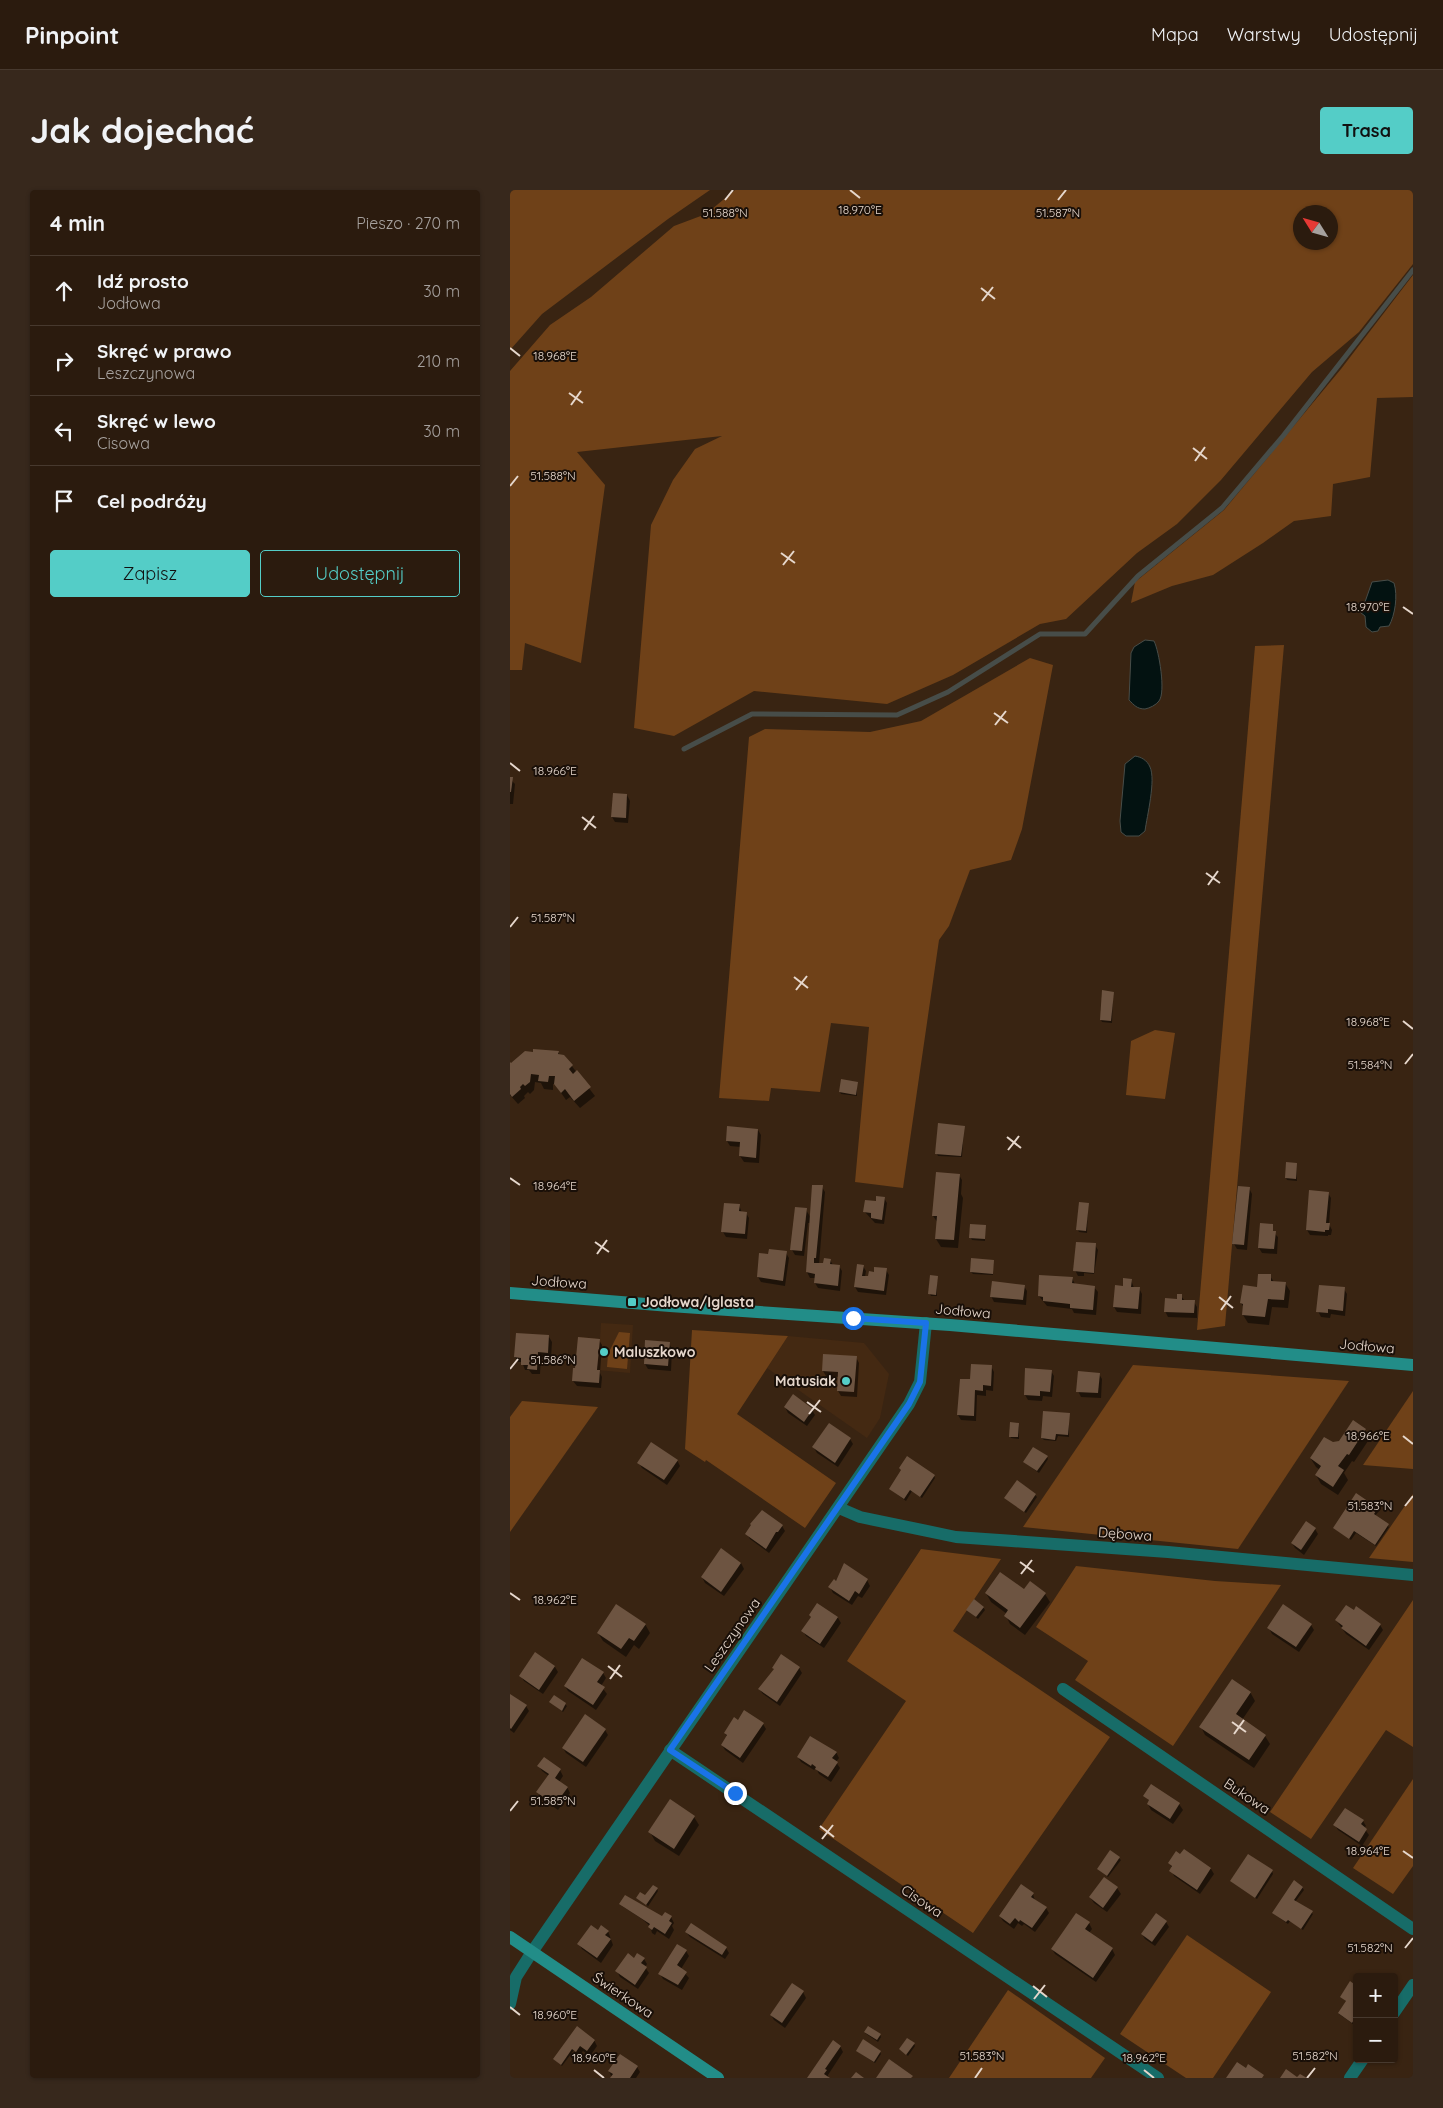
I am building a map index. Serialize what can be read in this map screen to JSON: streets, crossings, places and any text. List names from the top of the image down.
{
  "streets": {
    "street": [
      "Jodłowa",
      "Dębowa",
      "Leszczynowa",
      "Bukowa",
      "Cisowa",
      "Świerkowa"
    ]
  },
  "crossings": [
    ["Jodłowa", "Leszczynowa"],
    ["Dębowa", "Leszczynowa"],
    ["Leszczynowa", "Cisowa"],
    ["Leszczynowa", "Świerkowa"]
  ],
  "places": {
    "transit": ["Jodłowa/Iglasta"],
    "other": ["Maluszkowo", "Matusiak"]
  },
  "north": "top left",
  "page": {
    "header": "Pinpoint",
    "nav": ["Mapa", "Warstwy", "Udostępnij"],
    "buttons": [
      "Trasa",
      ["Zapisz", "Udostępnij"]
    ],
    "title": "Jak dojechać",
    "heading": ["4 min", "Pieszo · 270 m"],
    "list": [
      ["Idź prosto", "Jodłowa", "30 m"],
      ["Skręć w prawo", "Leszczynowa", "210 m"],
      ["Skręć w lewo", "Cisowa", "30 m"],
      "Cel podróży"
    ],
    "map_buttons": ["+", "−"]
  },
  "coordinates": [
    "18.970°E",
    "51.588°N",
    "51.587°N",
    "18.968°E",
    "18.966°E",
    "51.584°N",
    "18.964°E",
    "51.586°N",
    "51.583°N",
    "18.962°E",
    "51.585°N",
    "51.582°N",
    "18.960°E"
  ]
}
